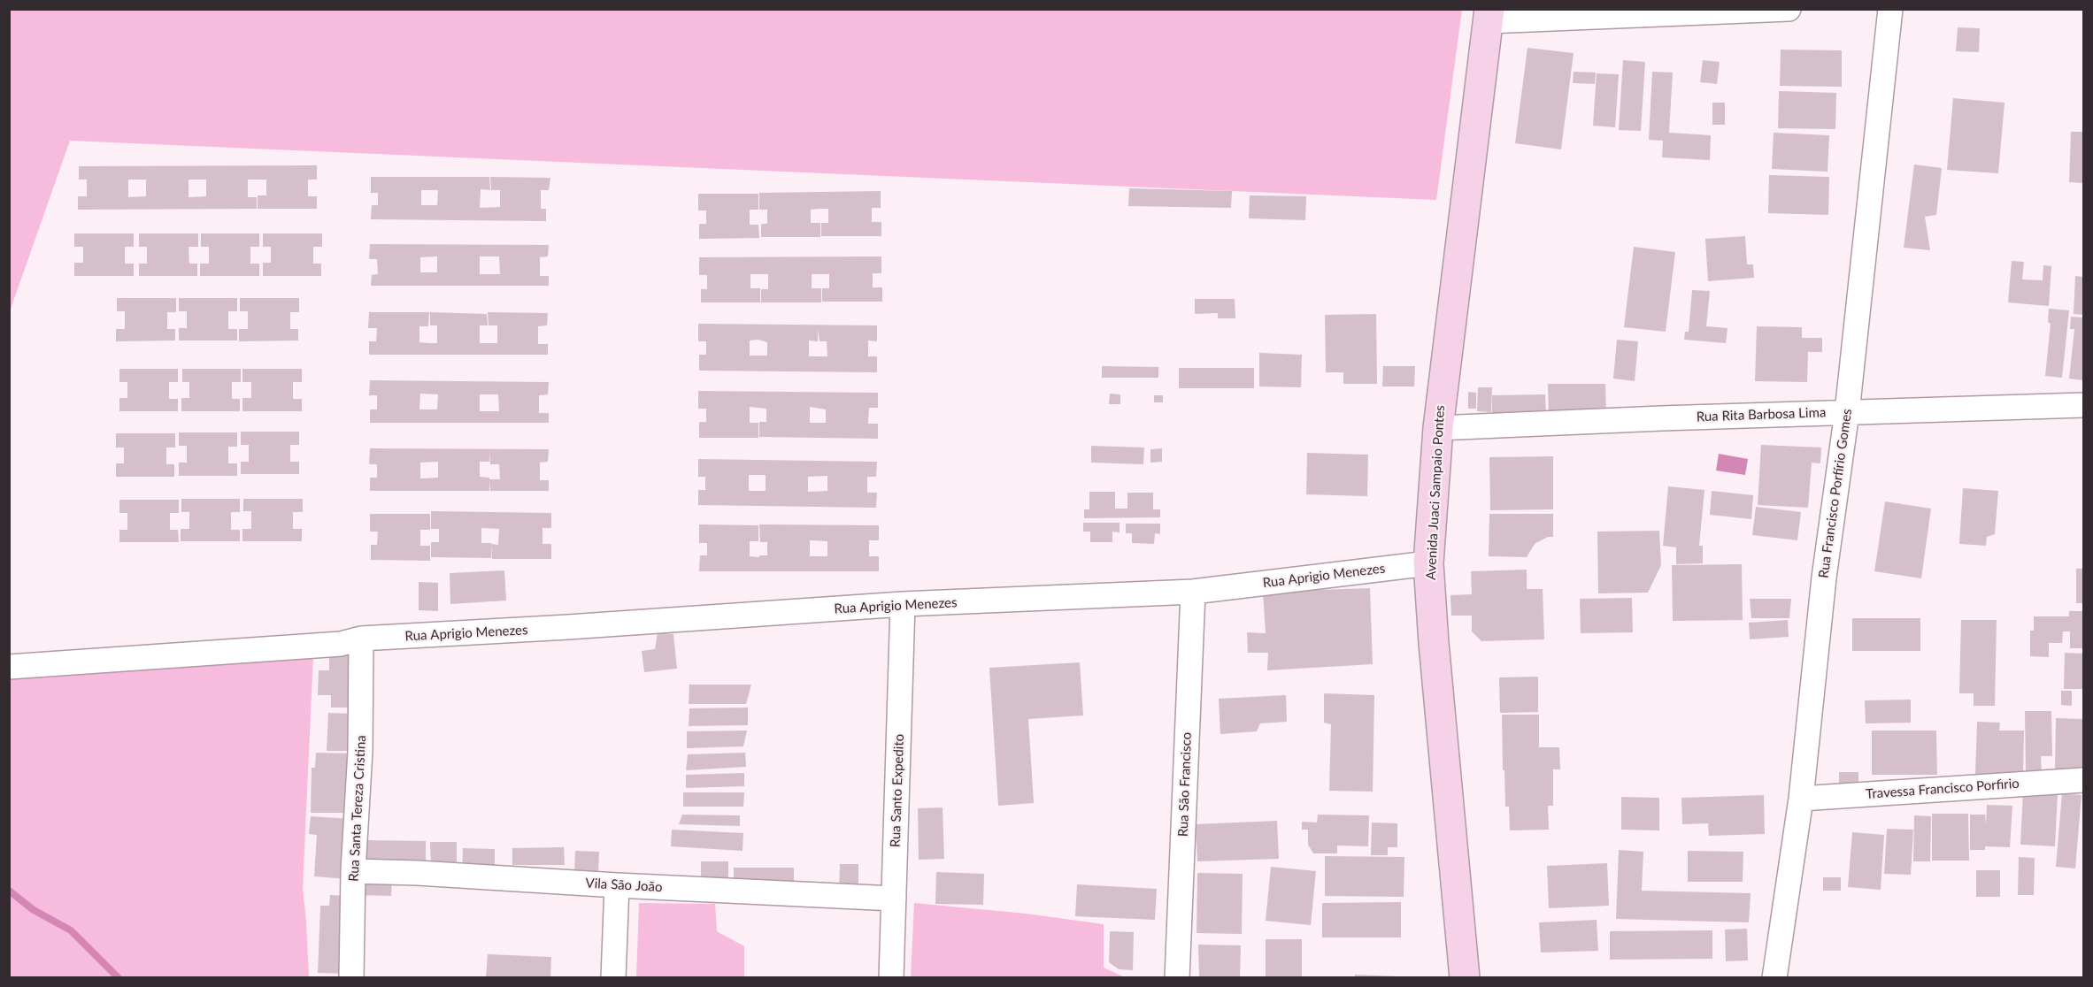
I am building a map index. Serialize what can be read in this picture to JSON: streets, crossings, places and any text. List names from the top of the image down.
{
  "streets": {
    "main road": ["Avenida Juaci Sampaio Pontes"],
    "street": [
      "Rua Rita Barbosa Lima",
      "Rua Francisco Porfírio Gomes",
      "Rua Aprigio Menezes",
      "Rua São Francisco",
      "Travessa Francisco Porfirio",
      "Rua Santo Expedito",
      "Rua Santa Tereza Cristina",
      "Vila São João"
    ]
  },
  "crossings": [
    ["Rua Rita Barbosa Lima", "Avenida Juaci Sampaio Pontes"],
    ["Rua Rita Barbosa Lima", "Rua Francisco Porfírio Gomes"],
    ["Avenida Juaci Sampaio Pontes", "Rua Aprigio Menezes"],
    ["Rua Francisco Porfírio Gomes", "Travessa Francisco Porfirio"],
    ["Rua Aprigio Menezes", "Rua São Francisco"],
    ["Rua Aprigio Menezes", "Rua Santo Expedito"],
    ["Rua Aprigio Menezes", "Rua Santa Tereza Cristina"],
    ["Rua Santo Expedito", "Vila São João"],
    ["Rua Santa Tereza Cristina", "Vila São João"]
  ]
}
